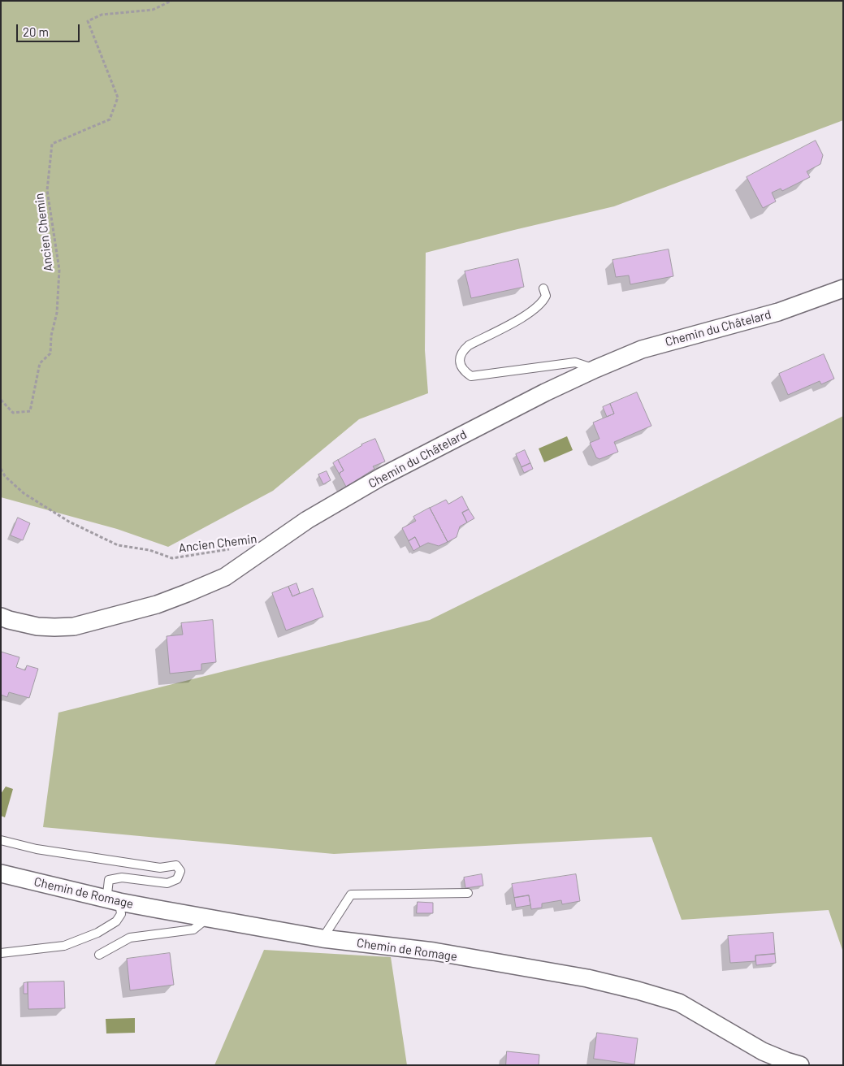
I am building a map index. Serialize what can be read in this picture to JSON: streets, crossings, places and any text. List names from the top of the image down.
{
  "streets": {
    "street": ["Chemin du Châtelard", "Chemin de Romage"],
    "path": ["Ancien Chemin"]
  },
  "scale_bar": "20 m"
}
